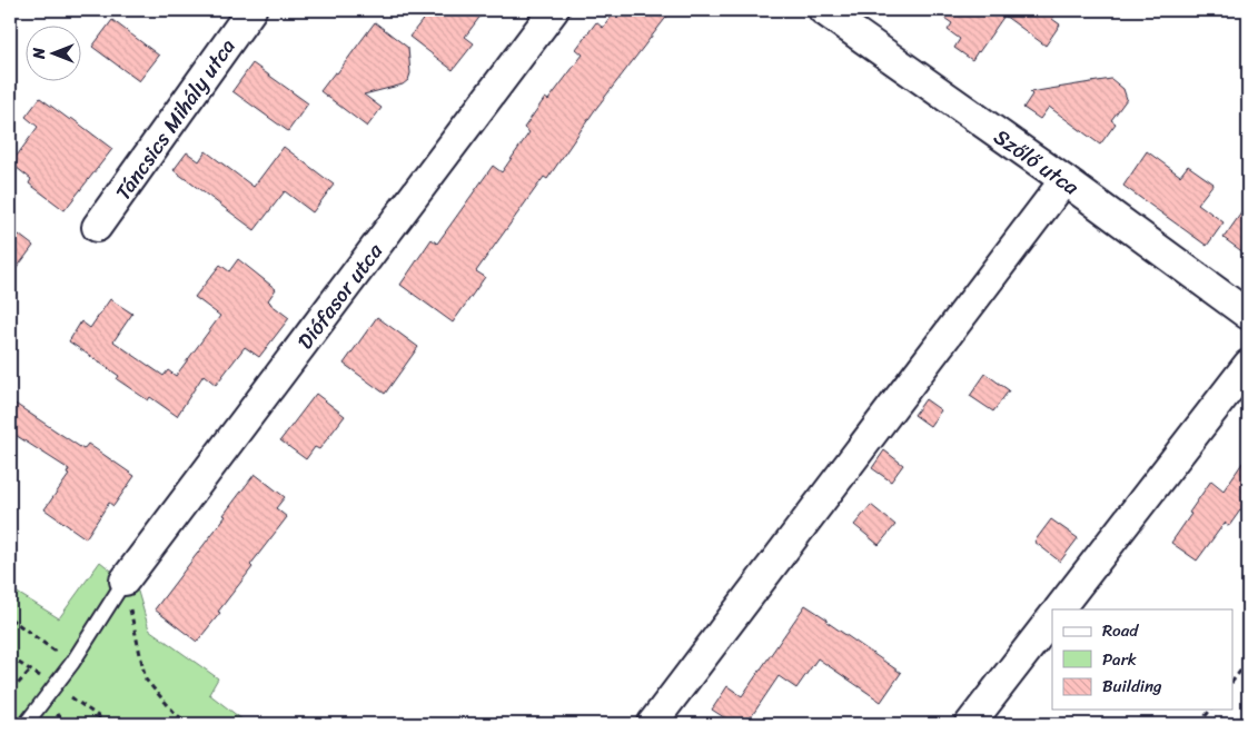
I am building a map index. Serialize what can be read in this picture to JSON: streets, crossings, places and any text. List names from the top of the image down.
{
  "streets": {
    "street": ["Táncsics Mihály utca", "Szőlő utca", "Diófasor utca"]
  },
  "legend": ["Road", "Park", "Building"],
  "north": "left"
}
